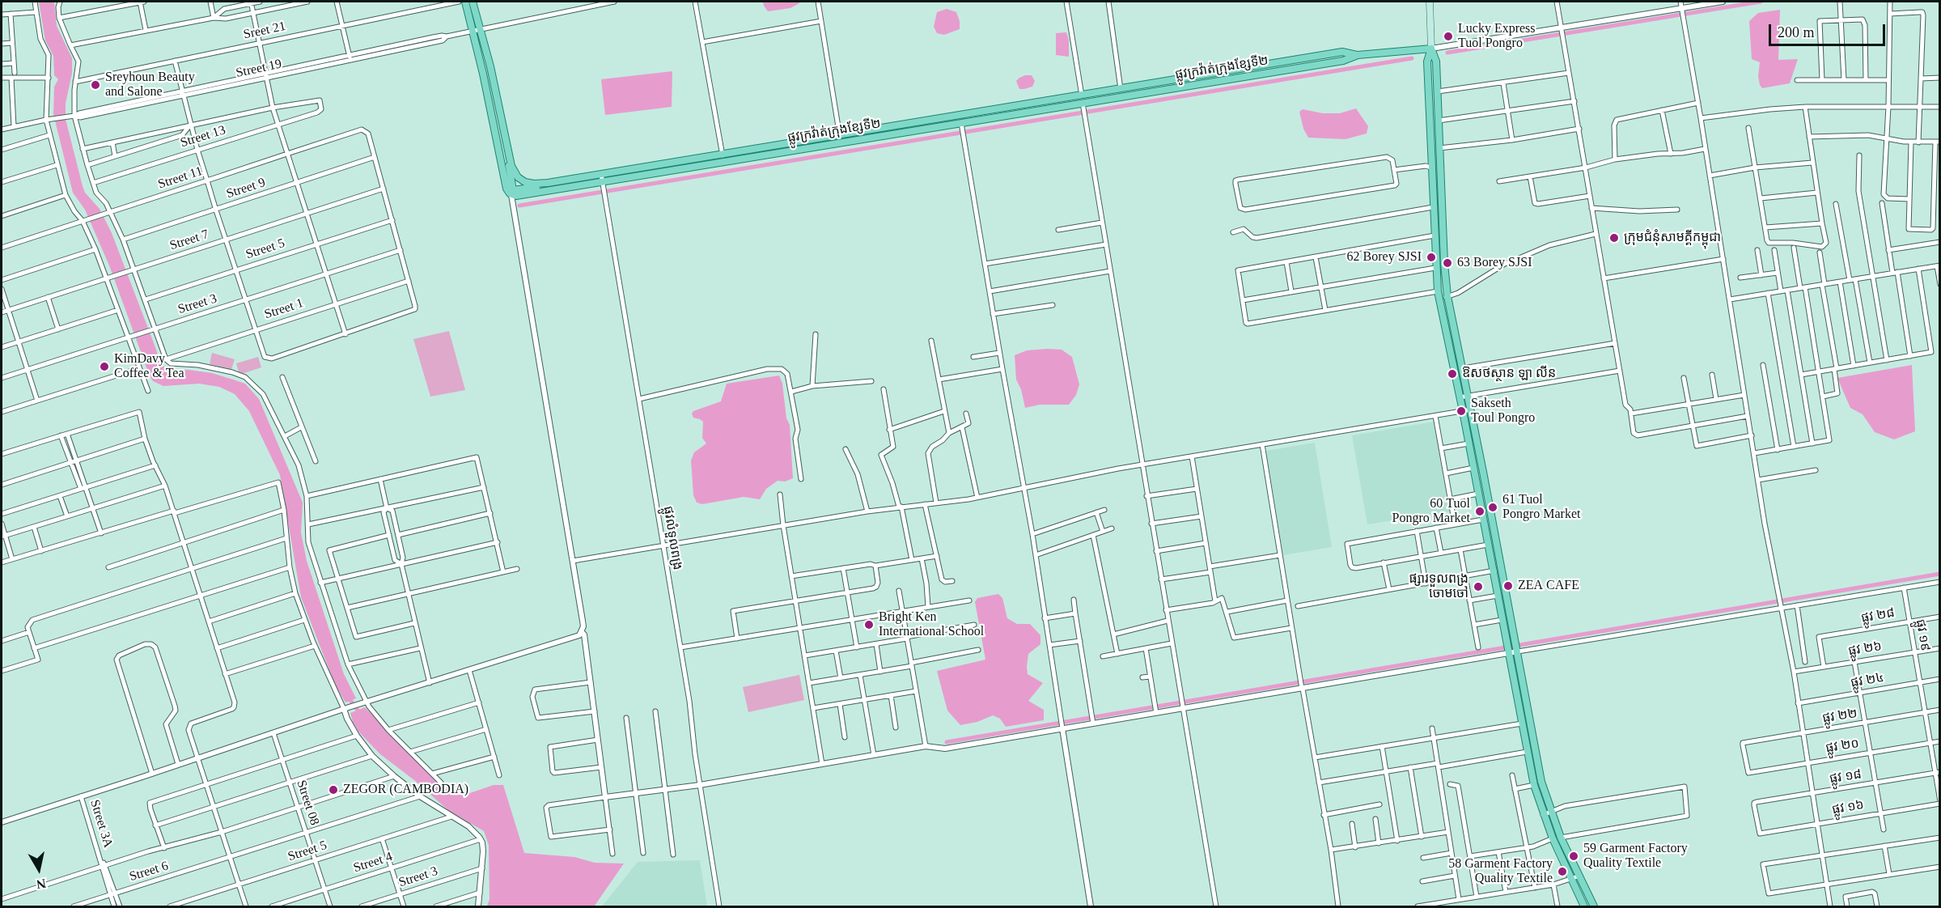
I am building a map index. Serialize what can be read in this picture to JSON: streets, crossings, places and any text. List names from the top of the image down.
{
  "streets": {
    "main road": ["ផ្លូវក្រវ៉ាត់ក្រុងខ្សែទី២"],
    "street": [
      "Sreet 21",
      "Street 19",
      "Street 13",
      "Street 11",
      "Street 9",
      "Street 7",
      "Street 5",
      "Street 3",
      "Street 1",
      "ផ្លូវលំទួលពង្រ",
      "ផ្លូវ ២៨",
      "ផ្លូវ ១៩",
      "ផ្លូវ ២៦",
      "ផ្លូវ ២៤",
      "ផ្លូវ ២២",
      "ផ្លូវ ២០",
      "ផ្លូវ ១៨",
      "Street 08",
      "ផ្លូវ ១៦",
      "Street 3A",
      "Street 4",
      "Street 6"
    ]
  },
  "crossings": [
    ["ផ្លូវក្រវ៉ាត់ក្រុងខ្សែទី២", "Street 19"],
    ["ផ្លូវក្រវ៉ាត់ក្រុងខ្សែទី២", "ផ្លូវលំទួលពង្រ"],
    ["Street 11", "Street 9"],
    ["Street 5", "Street 08"],
    ["ផ្លូវ ២៨", "ផ្លូវ ១៩"],
    ["ផ្លូវ ២៨", "ផ្លូវ ២៦"],
    ["ផ្លូវ ១៩", "ផ្លូវ ២៦"],
    ["ផ្លូវ ១៩", "ផ្លូវ ២៤"],
    ["ផ្លូវ ១៩", "ផ្លូវ ២២"],
    ["ផ្លូវ ១៩", "ផ្លូវ ២០"],
    ["ផ្លូវ ១៩", "ផ្លូវ ១៨"],
    ["ផ្លូវ ១៩", "ផ្លូវ ១៦"],
    ["ផ្លូវ ២២", "ផ្លូវ ២០"],
    ["ផ្លូវ ១៨", "ផ្លូវ ១៦"],
    ["Street 08", "Street 4"],
    ["Street 08", "Street 6"],
    ["Street 3A", "Street 6"]
  ],
  "places": [
    "Lucky Express Tuol Pongro",
    "Sreyhoun Beauty and Salone",
    "ក្រុមជំនុំសាមគ្គីកម្ពុជា",
    "62 Borey SJSI",
    "63 Borey SJSI",
    "KimDavy Coffee & Tea",
    "ឱសថស្ថាន ឡា លីន",
    "Sakseth Toul Pongro",
    "61 Tuol Pongro Market",
    "60 Tuol Pongro Market",
    "ZEA CAFE",
    "ផ្សារទួលពង្រ ចោមចៅ",
    "Bright Ken International School",
    "ZEGOR (CAMBODIA)",
    "59 Garment Factory Quality Textile",
    "58 Garment Factory Quality Textile"
  ],
  "scale_bar": "200 m",
  "north": "bottom"
}
